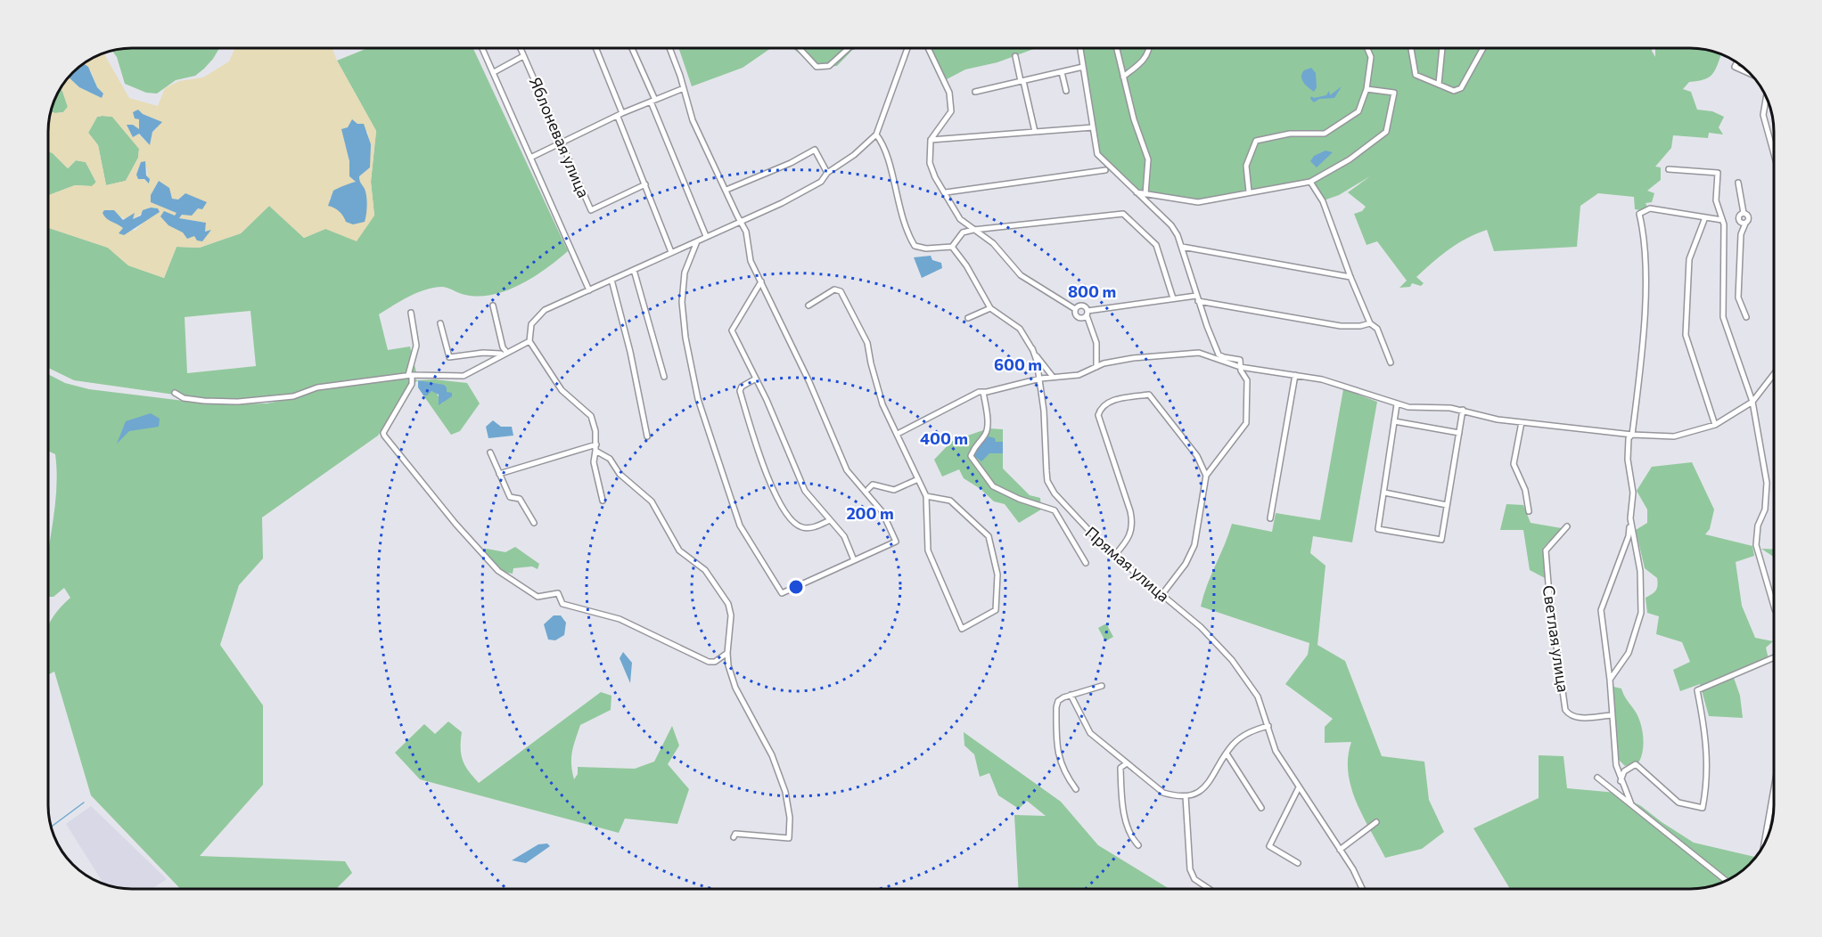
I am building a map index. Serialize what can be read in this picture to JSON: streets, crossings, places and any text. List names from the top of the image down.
{
  "streets": {
    "street": ["Яблоневая улица", "Прямая улица", "Светлая улица"]
  },
  "rings": [
    "800 m",
    "600 m",
    "400 m",
    "200 m"
  ]
}
